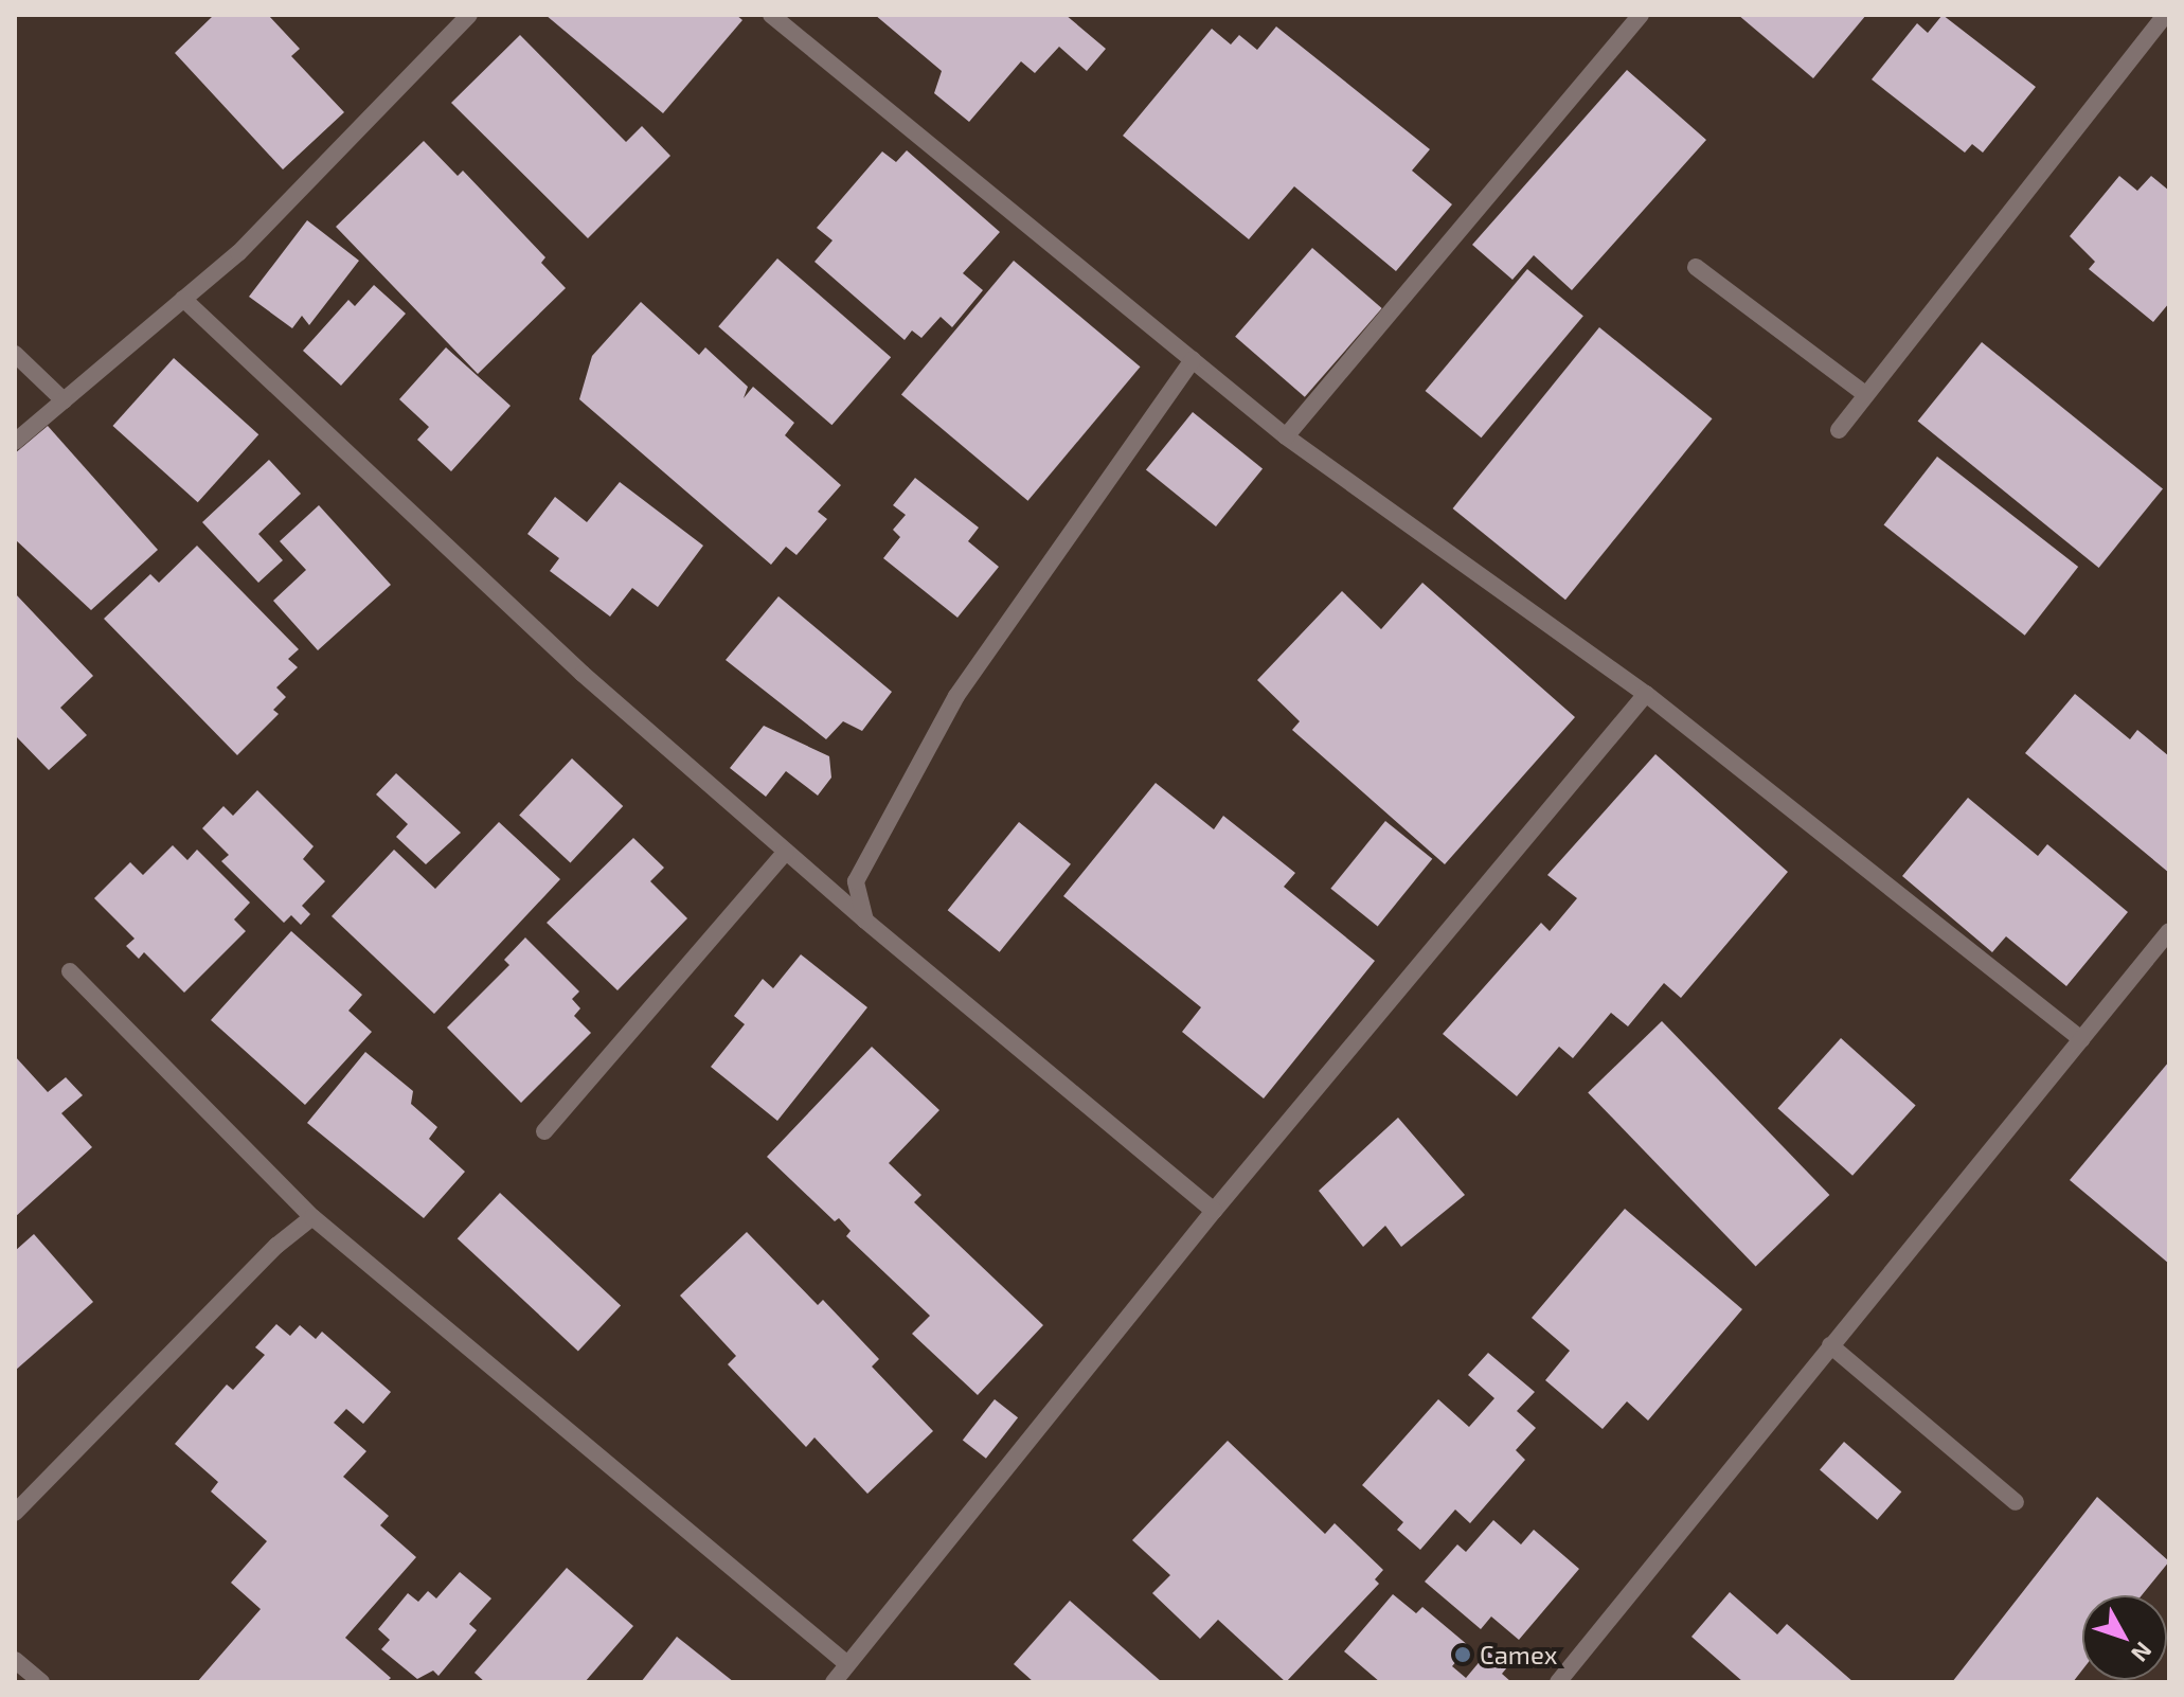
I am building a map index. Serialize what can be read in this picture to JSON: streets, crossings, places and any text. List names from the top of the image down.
{
  "places": ["Camex"],
  "north": "bottom right"
}
